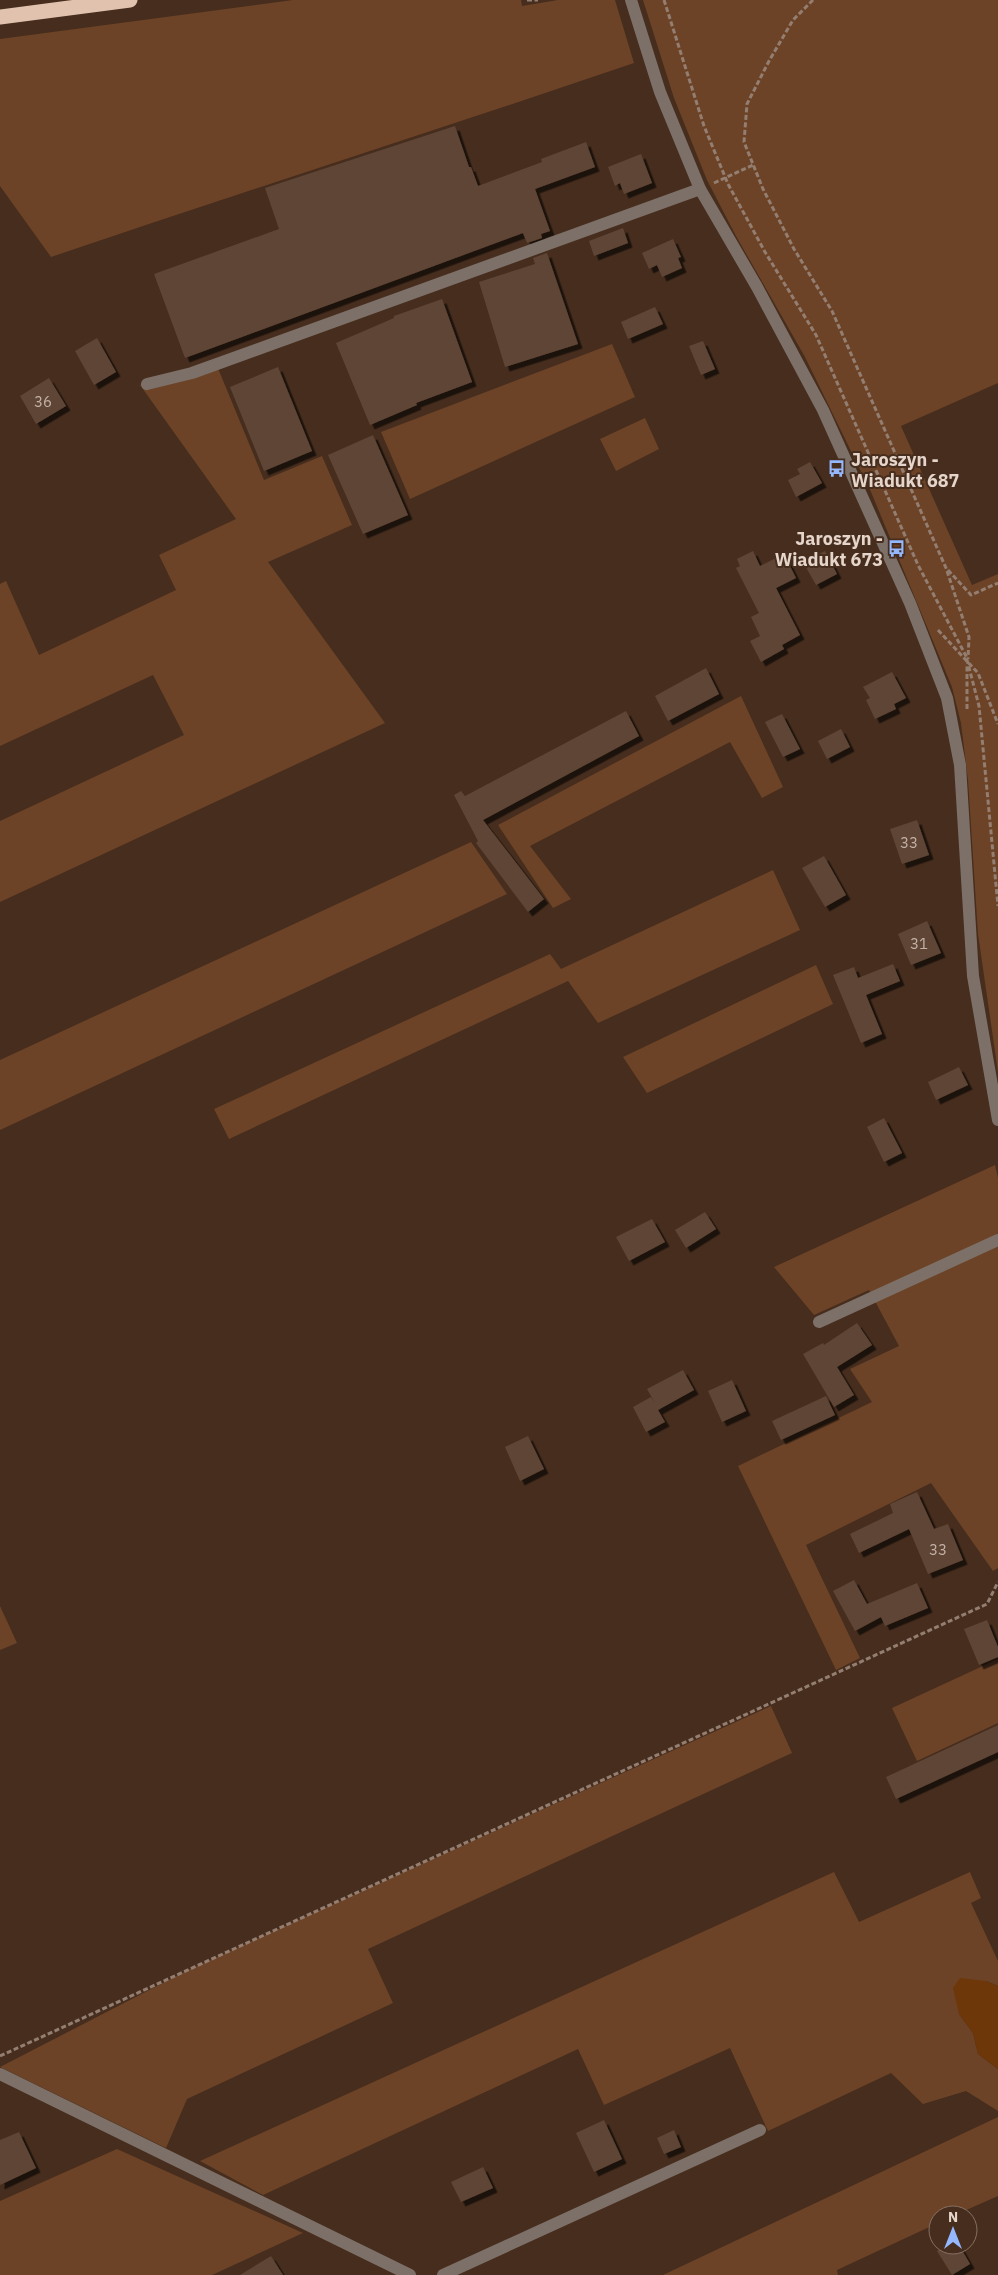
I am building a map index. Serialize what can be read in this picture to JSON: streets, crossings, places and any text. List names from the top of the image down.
{
  "places": {
    "bus stop": ["Jaroszyn - Wiadukt 687", "Jaroszyn - Wiadukt 673"]
  },
  "house_numbers": [
    "36",
    "33",
    "31",
    "33"
  ],
  "north": "top"
}
